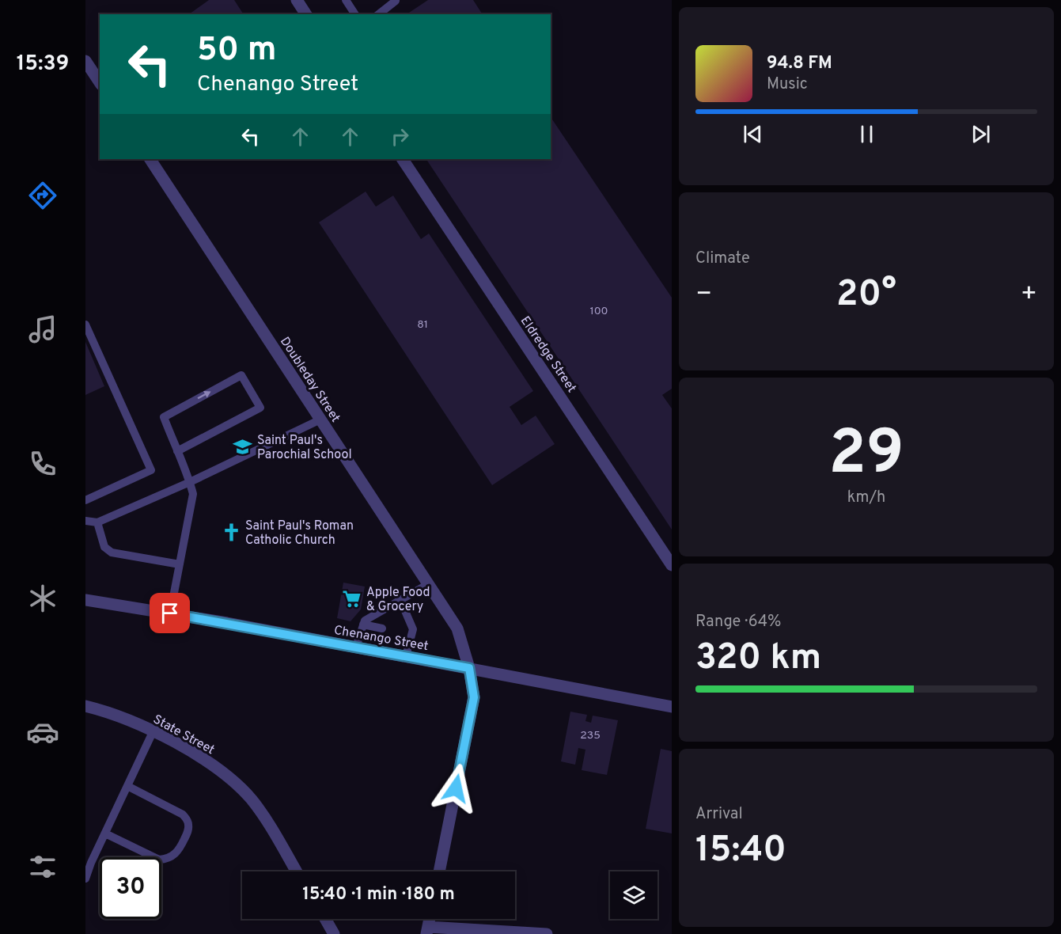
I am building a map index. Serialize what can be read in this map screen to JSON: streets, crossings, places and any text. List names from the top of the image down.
{
  "streets": {
    "street": [
      "Eldredge Street",
      "Doubleday Street",
      "Chenango Street",
      "State Street"
    ]
  },
  "crossings": [
    ["Doubleday Street", "Chenango Street"]
  ],
  "places": {
    "school or university": ["Saint Paul's Parochial School"],
    "church": ["Saint Paul's Roman Catholic Church"],
    "supermarket": ["Apple Food & Grocery"]
  },
  "house_numbers": ["100", "81", "235"],
  "page": {
    "tabs": "15:39",
    "turn": ["50 m", "Chenango Street"],
    "song": ["94.8 FM", "Music"],
    "tile": [
      "Climate",
      ["29", "km/h"],
      ["Range · 64%", "320 km"],
      ["Arrival", "15:40"]
    ],
    "heat": ["−", "20°", "+"],
    "limit": "30",
    "trip": "15:40 · 1 min · 180 m"
  }
}
